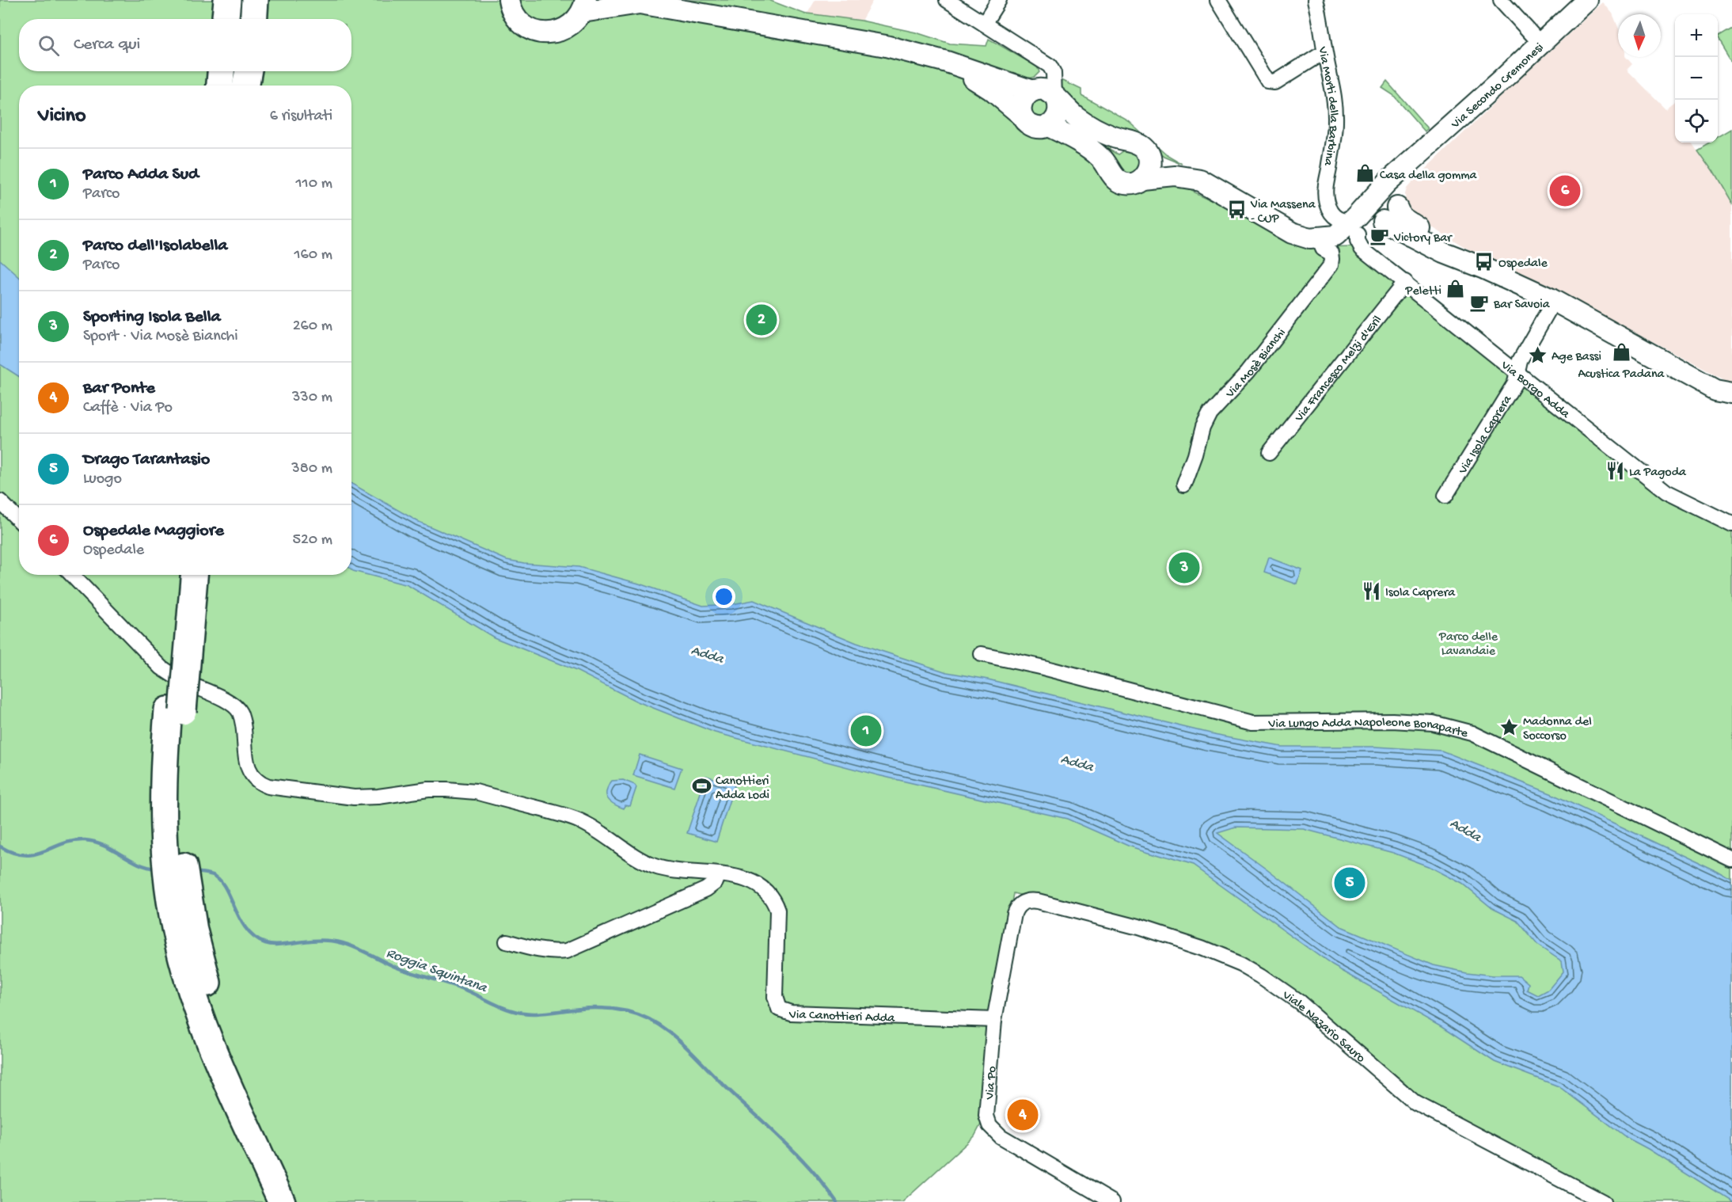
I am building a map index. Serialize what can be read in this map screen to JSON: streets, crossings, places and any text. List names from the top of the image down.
{
  "streets": {
    "street": [
      "Via Secondo Cremonesi",
      "Via Morti della Barbina",
      "Via Mosè Bianchi",
      "Via Francesco Melzi d'Eril",
      "Via Borgo Adda",
      "Via Isola Caprera",
      "Via Lungo Adda Napoleone Bonaparte",
      "Via Canottieri Adda",
      "Viale Nazario Sauro",
      "Via Po"
    ]
  },
  "crossings": [
    ["Via Secondo Cremonesi", "Via Morti della Barbina"],
    ["Via Secondo Cremonesi", "Via Borgo Adda"],
    ["Via Morti della Barbina", "Via Borgo Adda"],
    ["Via Francesco Melzi d'Eril", "Via Borgo Adda"],
    ["Via Borgo Adda", "Via Isola Caprera"],
    ["Via Canottieri Adda", "Via Po"],
    ["Viale Nazario Sauro", "Via Po"]
  ],
  "water": ["Adda", "Roggia Squintana"],
  "parks": ["Parco delle Lavandaie"],
  "places": {
    "shop": ["Casa della gomma", "Peletti", "Acustica Padana"],
    "bus stop": ["Via Massena - CUP", "Ospedale"],
    "cafe": ["Victory Bar", "Bar Savoia"],
    "place": ["Age Bassi", "Madonna del Soccorso"],
    "restaurant": ["La Pagoda", "Isola Caprera"],
    "sports": ["Canottieri Adda Lodi"]
  },
  "north": "bottom",
  "page": {
    "map_buttons": ["+", "−"],
    "search": "Cerca qui",
    "heading": ["Vicino", "6 risultati"],
    "list": [
      {
        "mark": "1",
        "name": "Parco Adda Sud",
        "note": "Parco",
        "value": "110 m"
      },
      {
        "mark": "2",
        "name": "Parco dell'Isolabella",
        "note": "Parco",
        "value": "160 m"
      },
      {
        "mark": "3",
        "name": "Sporting Isola Bella",
        "note": "Sport · Via Mosè Bianchi",
        "value": "260 m"
      },
      {
        "mark": "4",
        "name": "Bar Ponte",
        "note": "Caffè · Via Po",
        "value": "330 m"
      },
      {
        "mark": "5",
        "name": "Drago Tarantasio",
        "note": "Luogo",
        "value": "380 m"
      },
      {
        "mark": "6",
        "name": "Ospedale Maggiore",
        "note": "Ospedale",
        "value": "520 m"
      }
    ],
    "pins": [
      "6",
      "2",
      "3",
      "1",
      "5",
      "4"
    ]
  }
}
